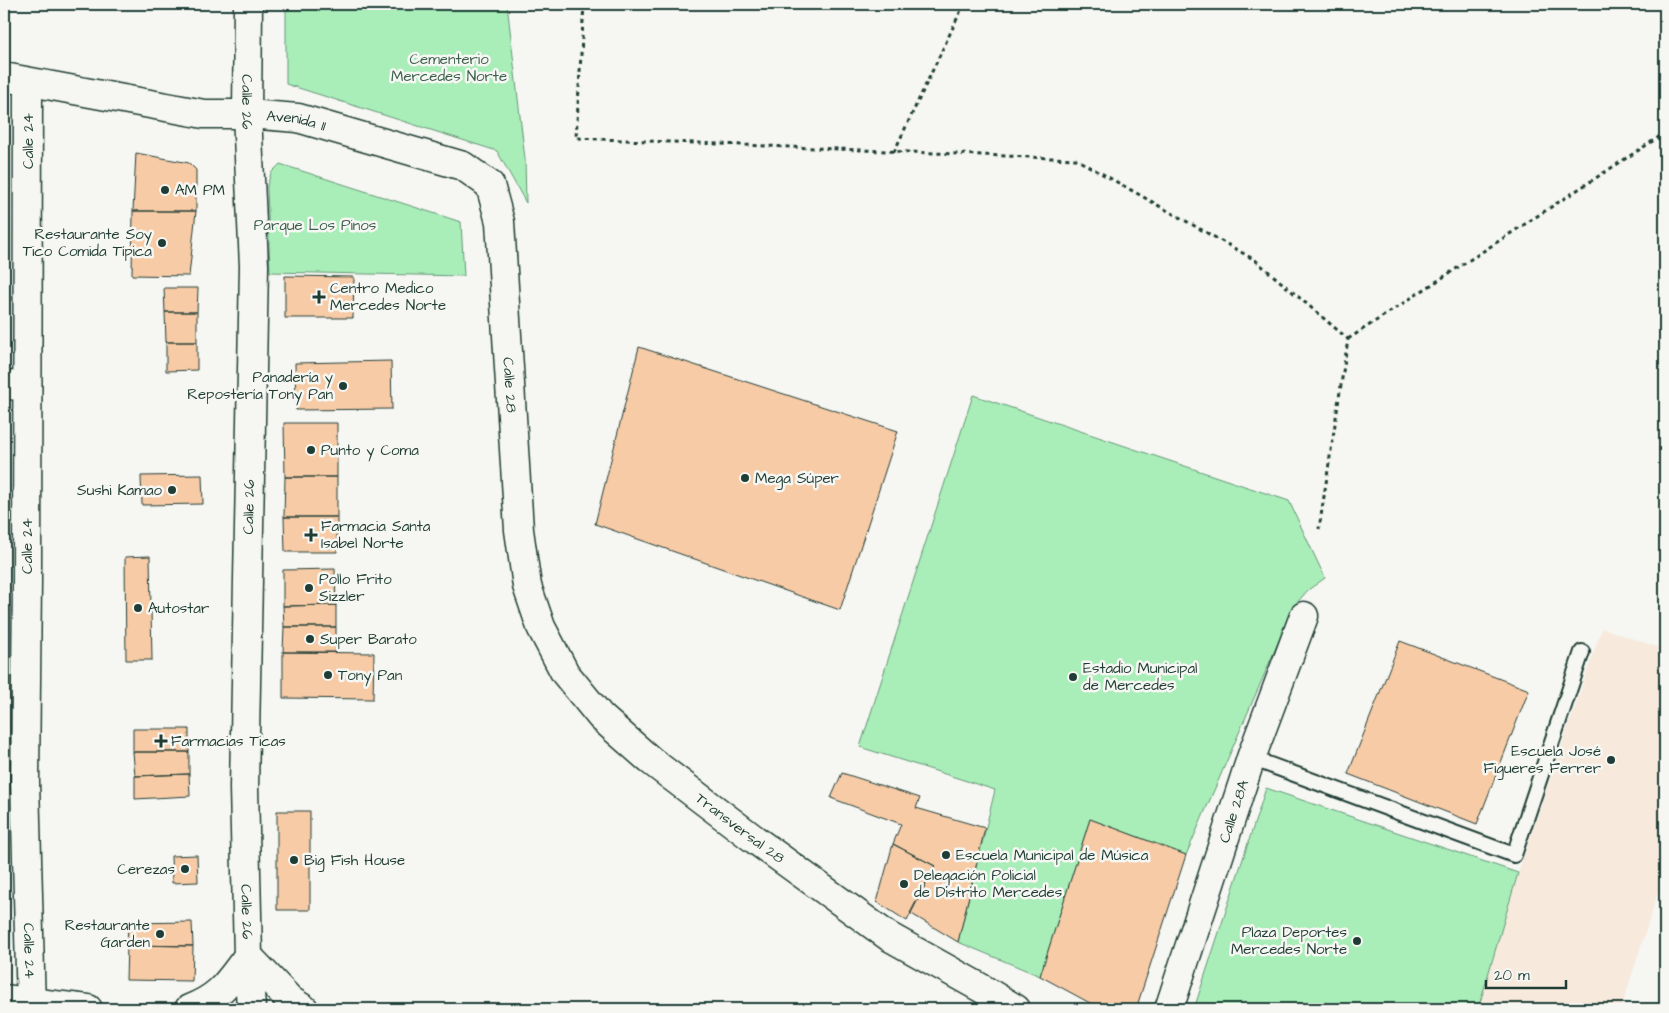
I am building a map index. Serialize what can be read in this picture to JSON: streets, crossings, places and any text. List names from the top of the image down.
{
  "streets": {
    "street": [
      "Calle 26",
      "Avenida 11",
      "Calle 24",
      "Calle 28",
      "Calle 28A",
      "Transversal 28"
    ]
  },
  "crossings": [
    ["Calle 26", "Avenida 11"],
    ["Avenida 11", "Calle 24"],
    ["Avenida 11", "Calle 28"],
    ["Calle 28", "Transversal 28"]
  ],
  "parks": ["Cementerio Mercedes Norte", "Parque Los Pinos"],
  "places": {
    "other": [
      "AM PM",
      "Restaurante Soy Tico Comida Típica",
      "Panadería y Repostería Tony Pan",
      "Punto y Coma",
      "Mega Súper",
      "Sushi Kamao",
      "Pollo Frito Sizzler",
      "Autostar",
      "Super Barato",
      "Tony Pan",
      "Estadio Municipal de Mercedes",
      "Escuela José Figueres Ferrer",
      "Escuela Municipal de Música",
      "Big Fish House",
      "Cerezas",
      "Delegación Policial de Distrito Mercedes",
      "Restaurante Garden",
      "Plaza Deportes Mercedes Norte"
    ],
    "health": ["Centro Medico Mercedes Norte", "Farmacia Santa Isabel Norte", "Farmacias Ticas"]
  },
  "scale_bar": "20 m"
}
